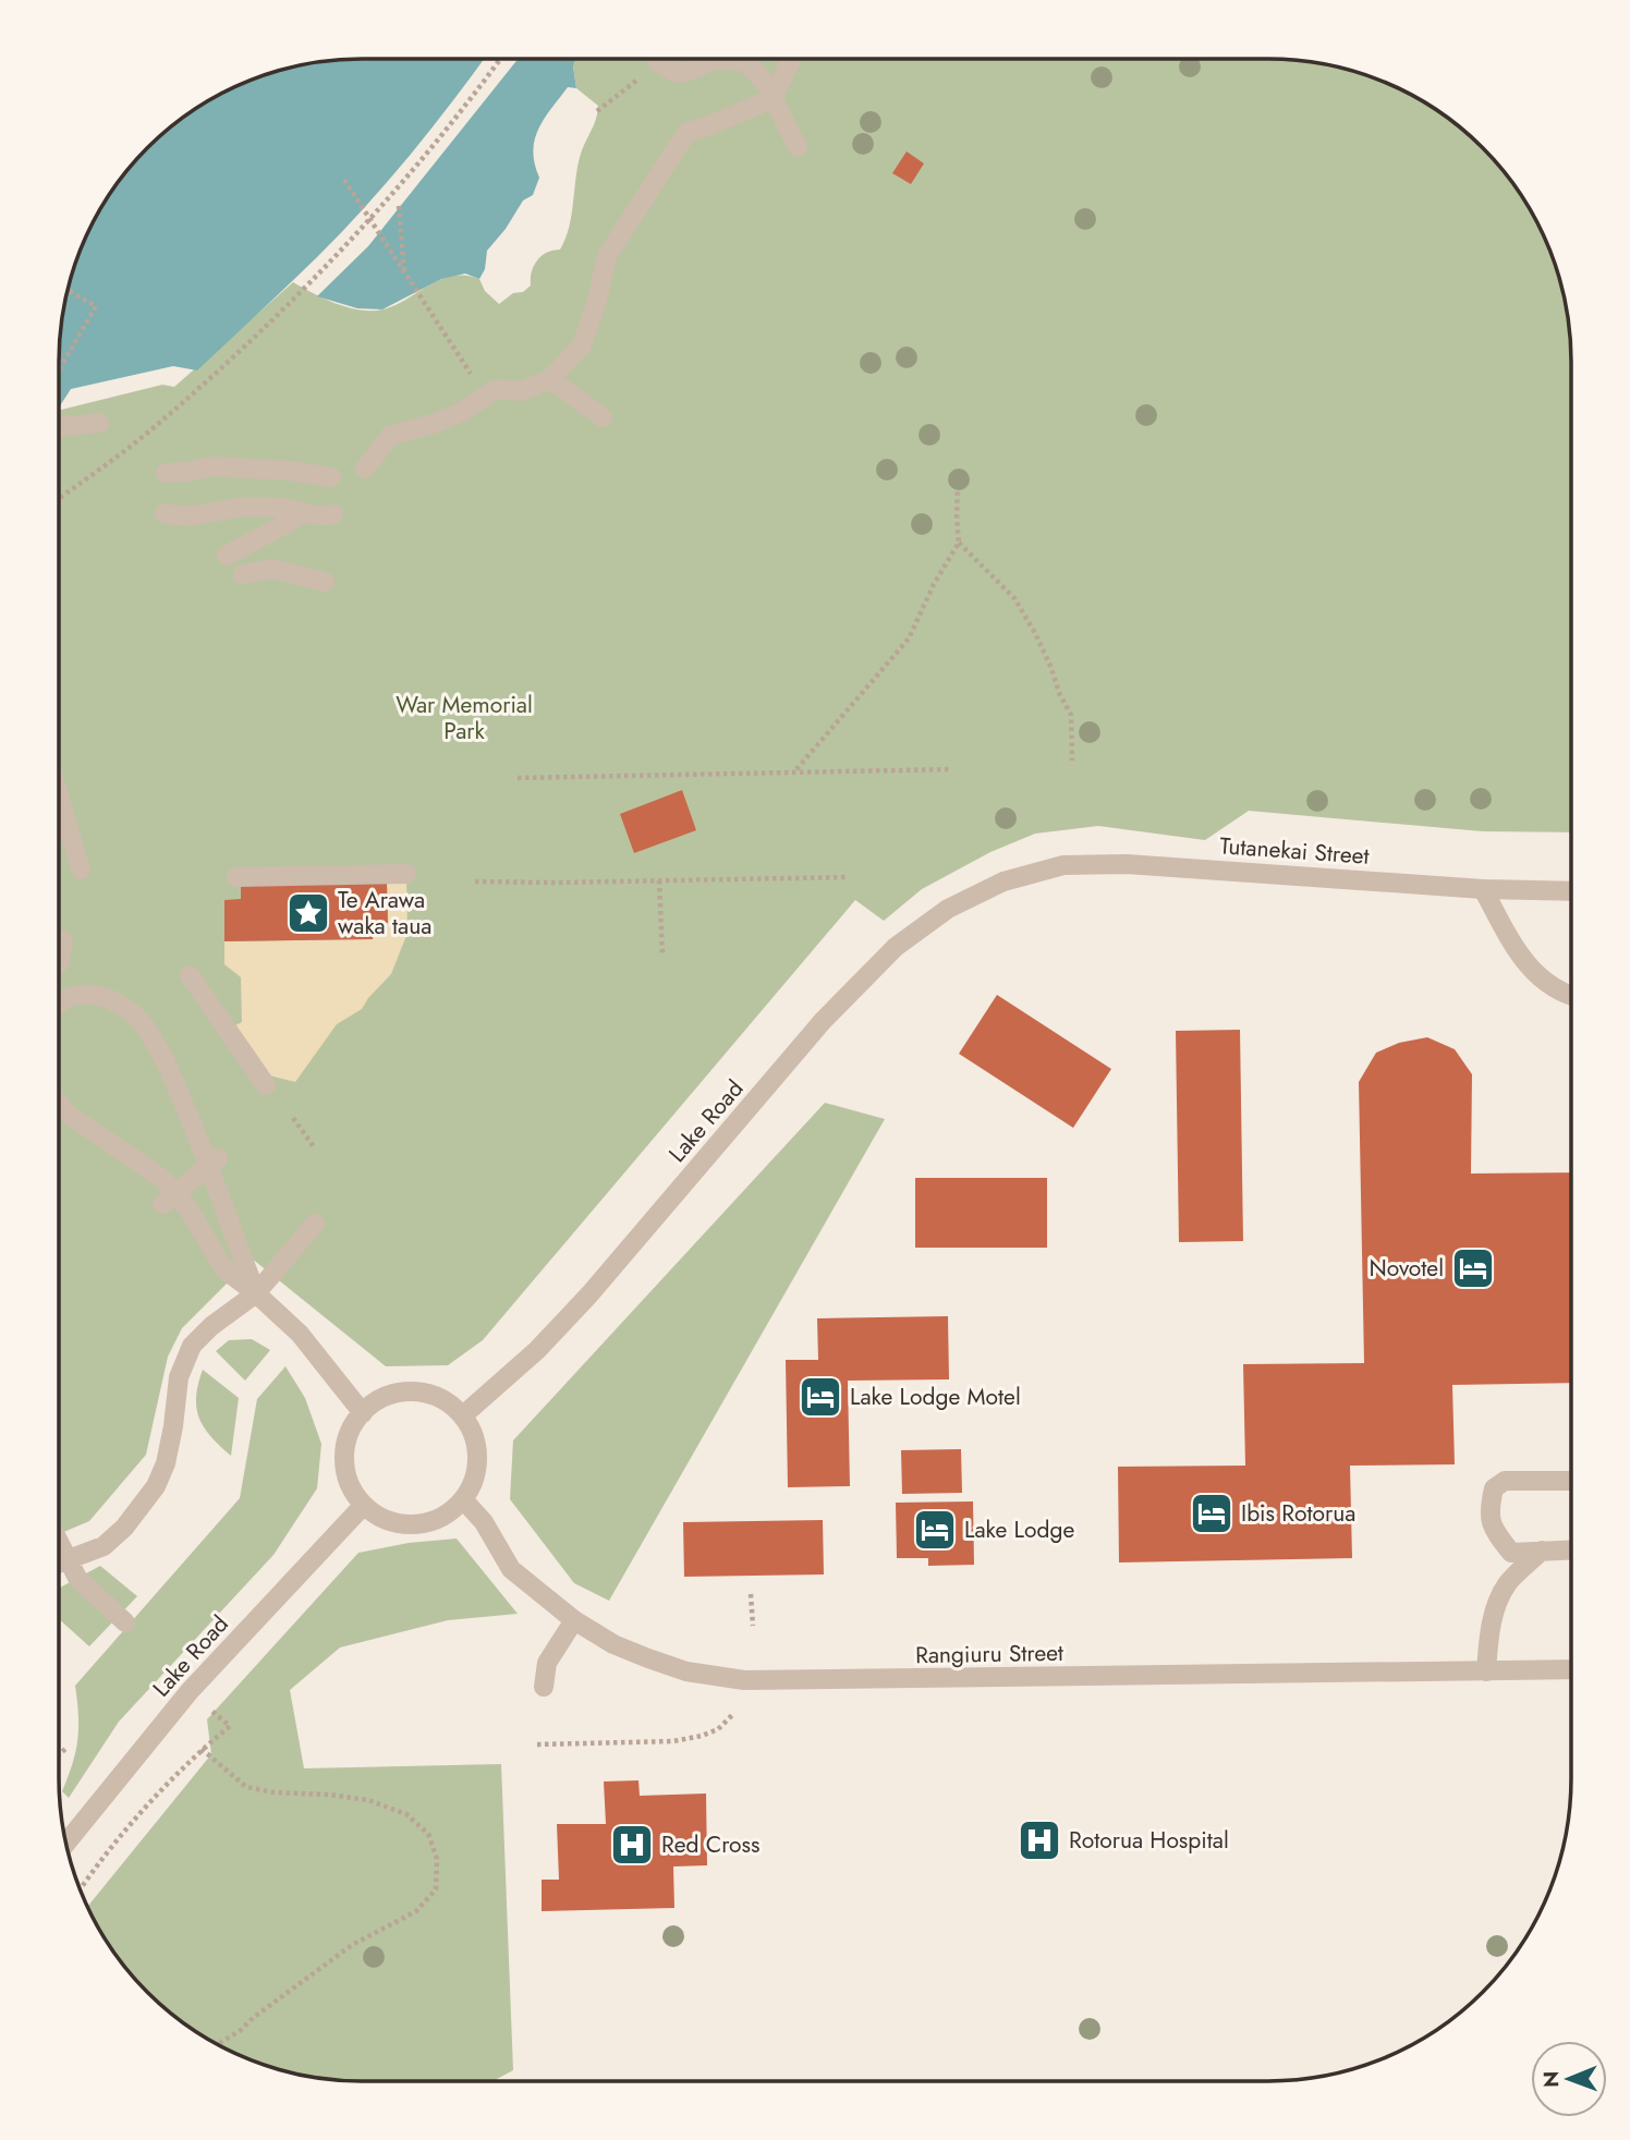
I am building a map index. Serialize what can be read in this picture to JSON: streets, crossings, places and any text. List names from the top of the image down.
{
  "streets": {
    "street": ["Tutanekai Street", "Lake Road", "Rangiuru Street"]
  },
  "crossings": [
    ["Tutanekai Street", "Lake Road"],
    ["Lake Road", "Rangiuru Street"]
  ],
  "parks": ["War Memorial Park"],
  "places": {
    "place": ["Te Arawa waka taua"],
    "hotel": [
      "Novotel",
      "Lake Lodge Motel",
      "Ibis Rotorua",
      "Lake Lodge"
    ],
    "hospital": ["Rotorua Hospital", "Red Cross"]
  },
  "north": "left"
}
